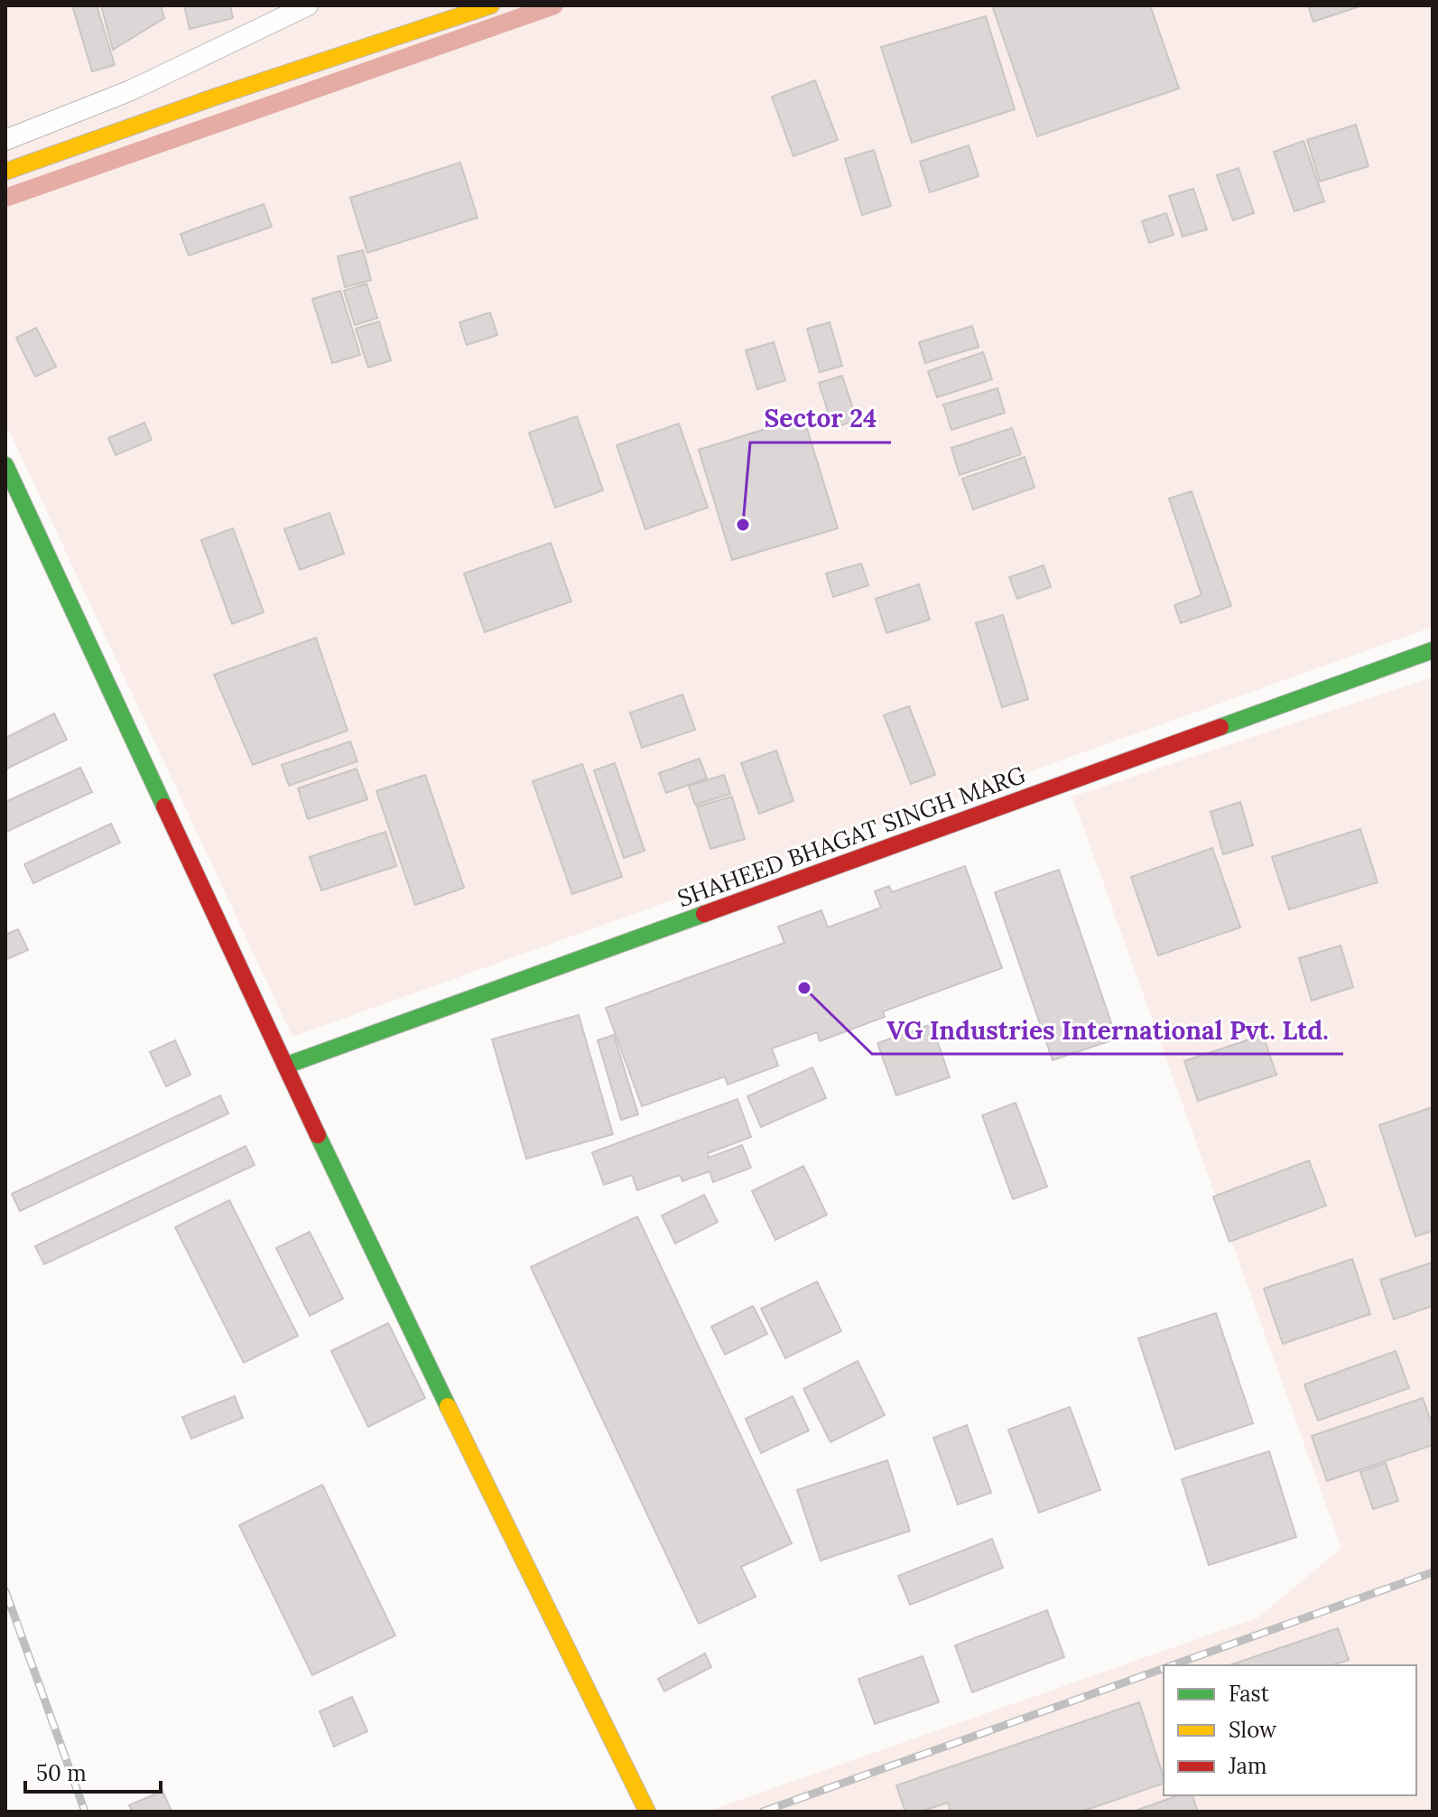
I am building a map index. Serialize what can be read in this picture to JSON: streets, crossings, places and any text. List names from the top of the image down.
{
  "streets": {
    "street": ["SHAHEED BHAGAT SINGH MARG"]
  },
  "places": ["Sector 24", "VG Industries International Pvt. Ltd."],
  "legend": ["Fast", "Slow", "Jam"],
  "scale_bar": "50 m"
}
